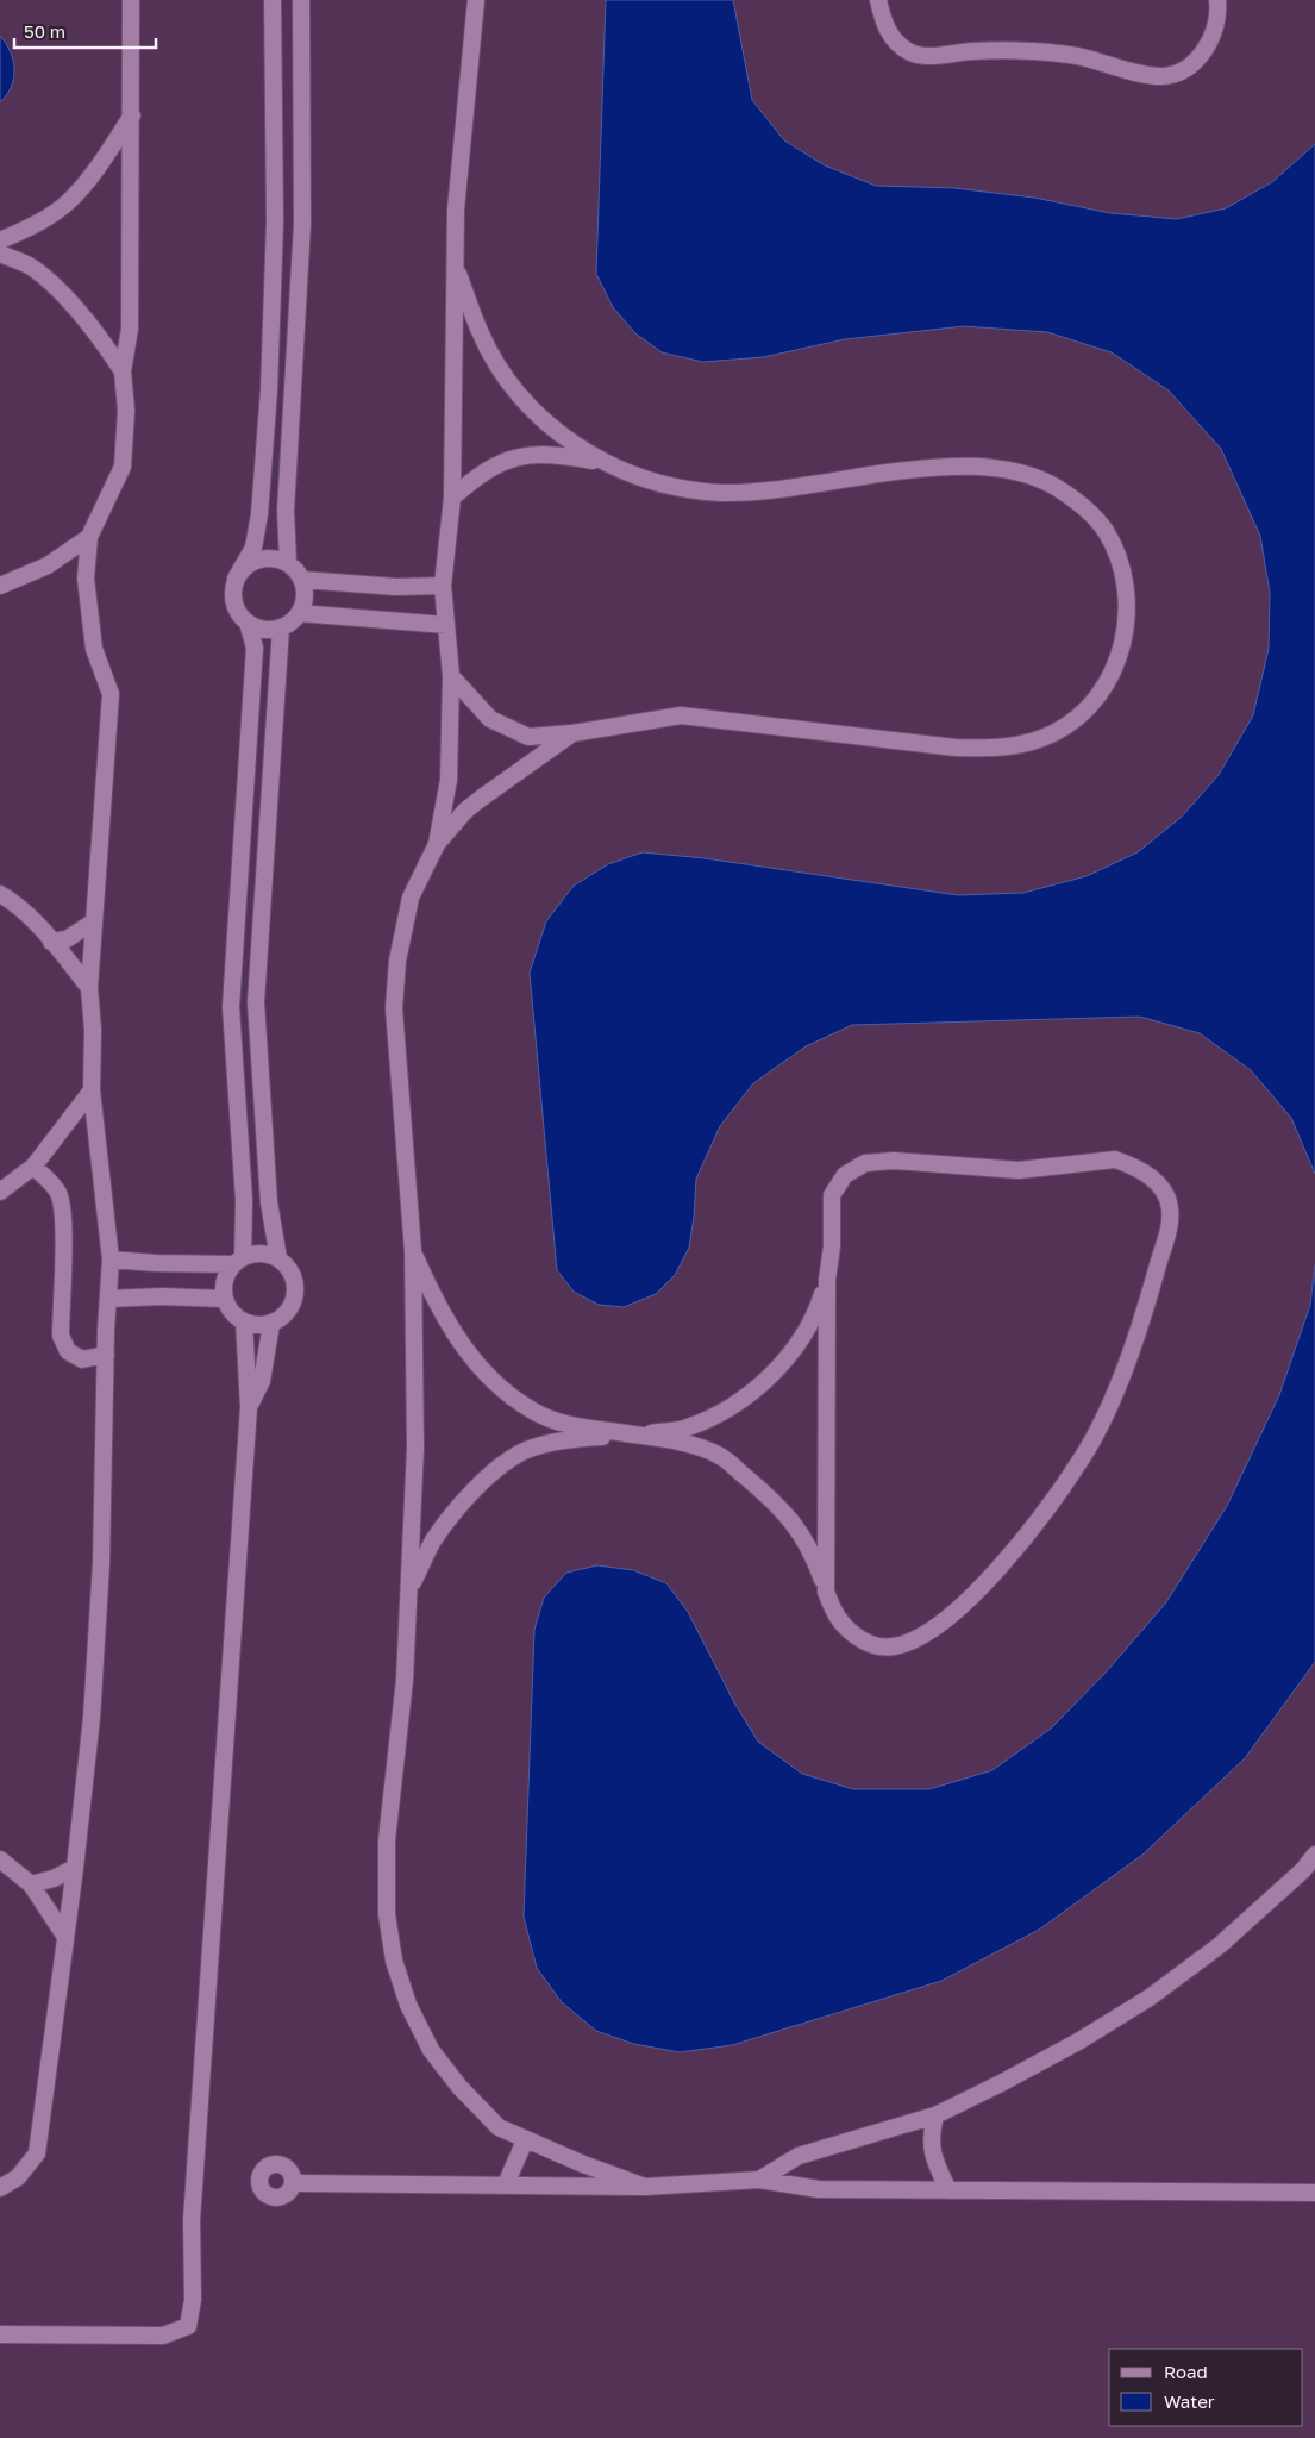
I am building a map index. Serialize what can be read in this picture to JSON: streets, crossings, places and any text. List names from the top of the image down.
{
  "legend": ["Road", "Water"],
  "scale_bar": "50 m"
}
